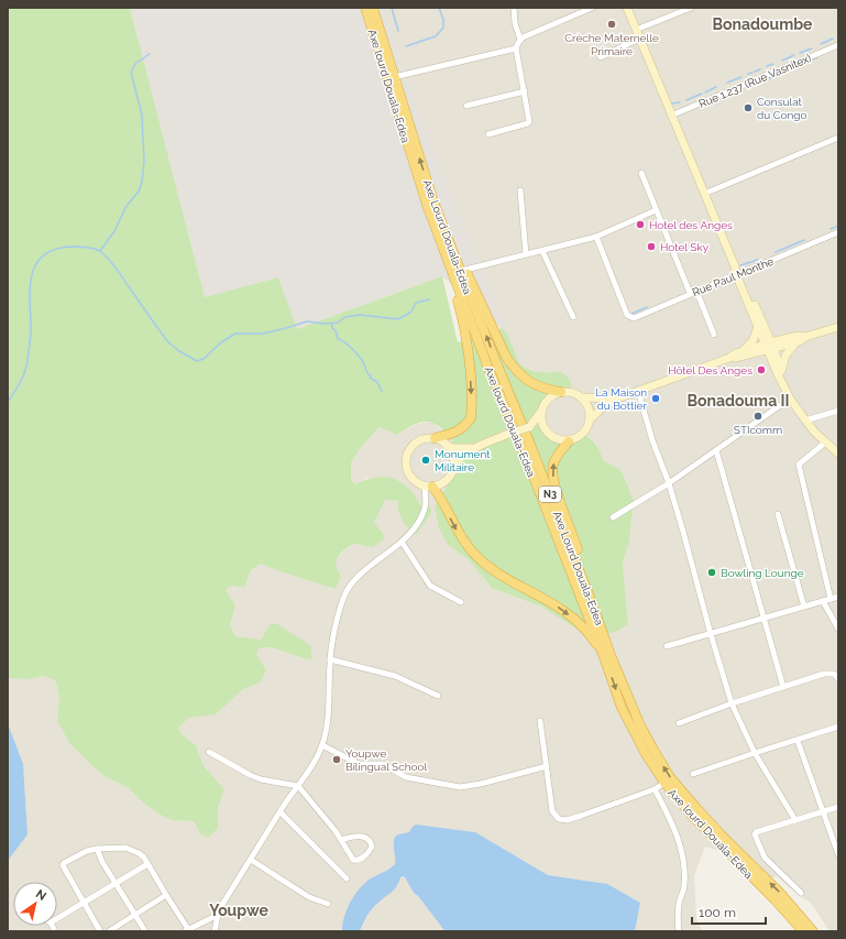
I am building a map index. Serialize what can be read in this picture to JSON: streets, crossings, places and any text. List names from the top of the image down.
{
  "streets": {
    "highway": ["Axe lourd Douala-Edea", "Axe Lourd Douala-Edea", "N3"],
    "street": ["Rue 1.237 (Rue Vasnitex)", "Rue Paul Monthe"]
  },
  "crossings": [
    ["Axe lourd Douala-Edea", "Axe Lourd Douala-Edea"]
  ],
  "districts": ["Bonadoumbe", "Bonadouma II", "Youpwe"],
  "places": [
    "Crèche Maternelle Primaire",
    "Consulat du Congo",
    "Hotel des Anges",
    "Hotel Sky",
    "Hôtel Des Anges",
    "La Maison du Bottier",
    "STIcomm",
    "Monument Militaire",
    "Bowling Lounge",
    "Youpwe Bilingual School"
  ],
  "scale_bar": "100 m",
  "north": "top right"
}
